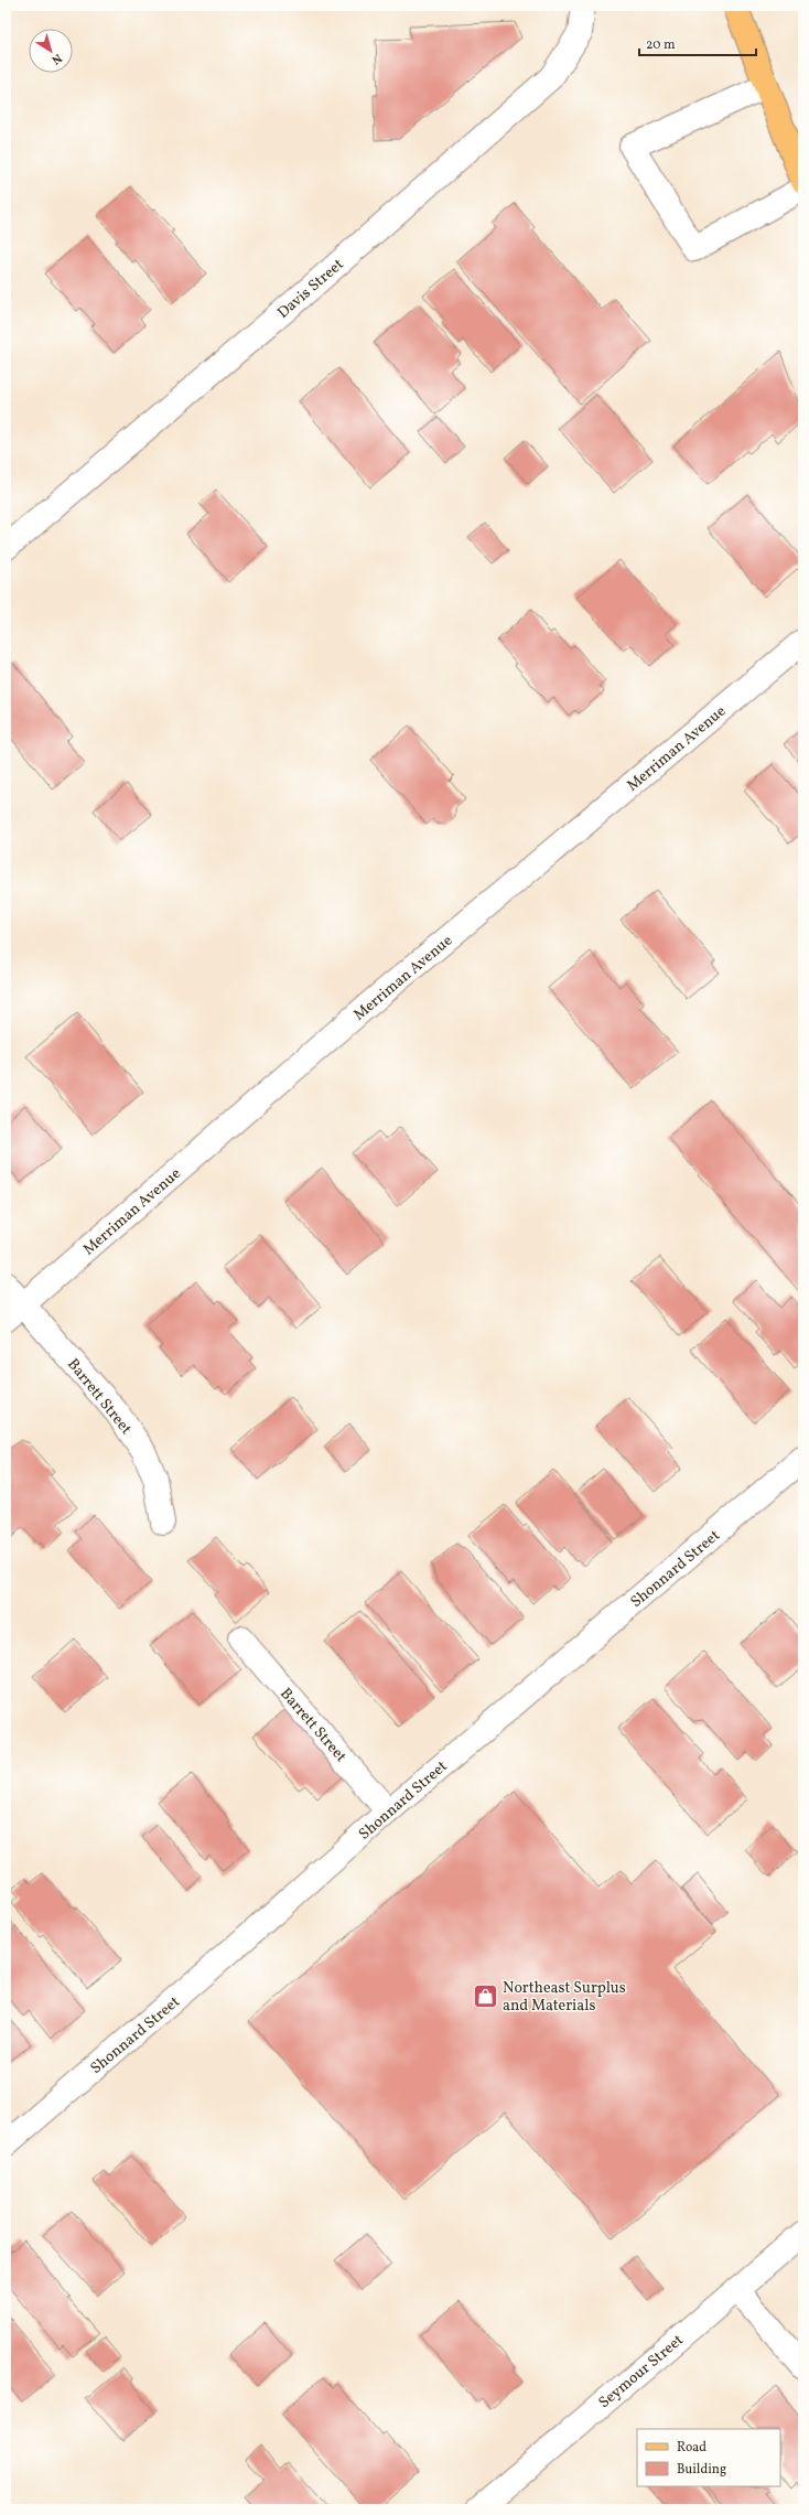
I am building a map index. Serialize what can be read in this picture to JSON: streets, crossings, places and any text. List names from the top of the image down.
{
  "streets": {
    "street": [
      "Davis Street",
      "Merriman Avenue",
      "Barrett Street",
      "Shonnard Street",
      "Seymour Street"
    ]
  },
  "crossings": [
    ["Merriman Avenue", "Barrett Street"],
    ["Barrett Street", "Shonnard Street"]
  ],
  "places": {
    "shop": ["Northeast Surplus and Materials"]
  },
  "legend": ["Road", "Building"],
  "scale_bar": "20 m",
  "north": "bottom right"
}
